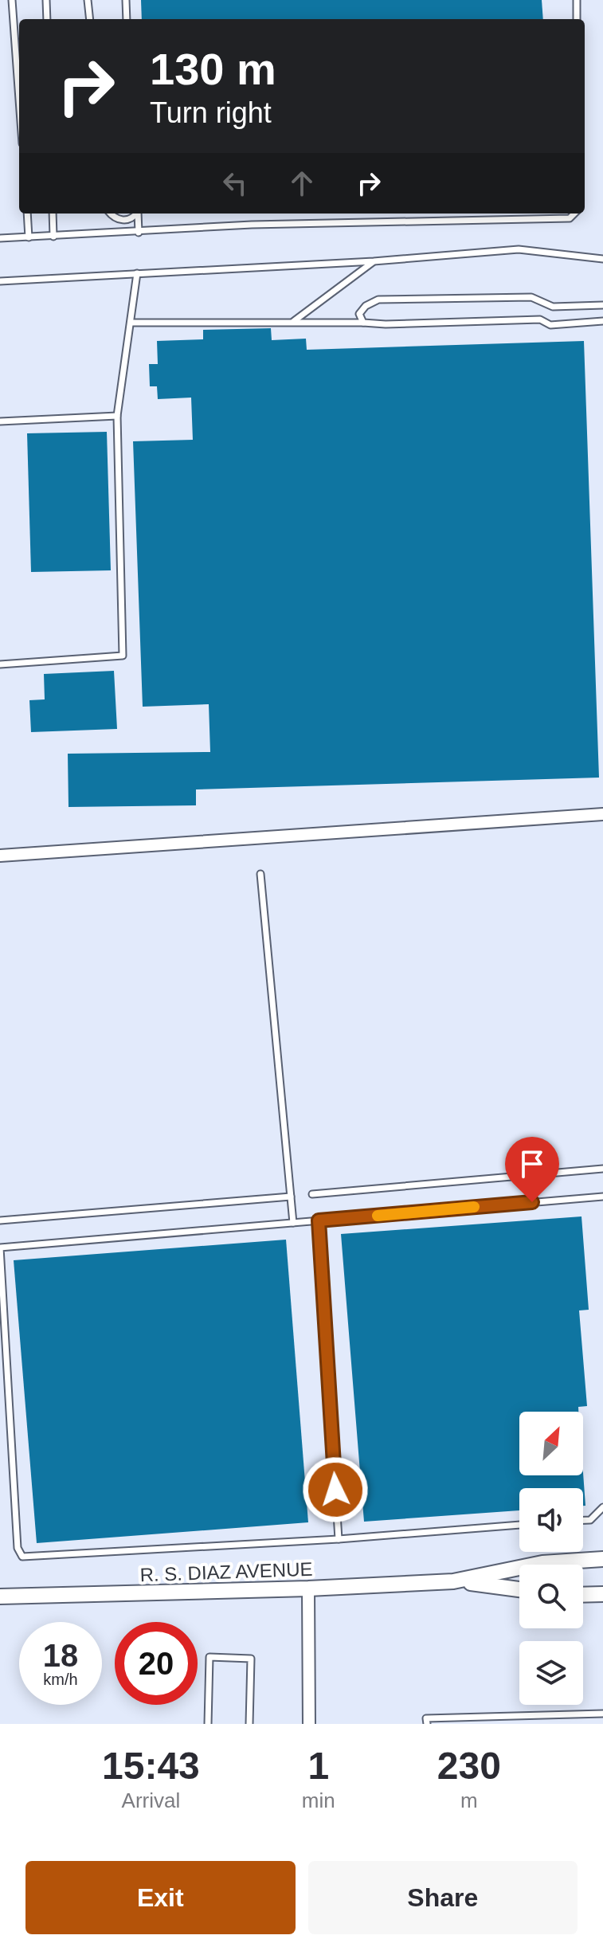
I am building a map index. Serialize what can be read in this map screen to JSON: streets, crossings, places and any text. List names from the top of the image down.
{
  "streets": {
    "street": ["R. S. DIAZ AVENUE"]
  },
  "north": "top right",
  "page": {
    "turn": ["130 m", "Turn right"],
    "speed": "18 km/h",
    "limit": "20",
    "eta": [
      "15:43",
      "Arrival",
      "1",
      "min",
      "230",
      "m"
    ],
    "buttons": ["Exit", "Share"]
  }
}
